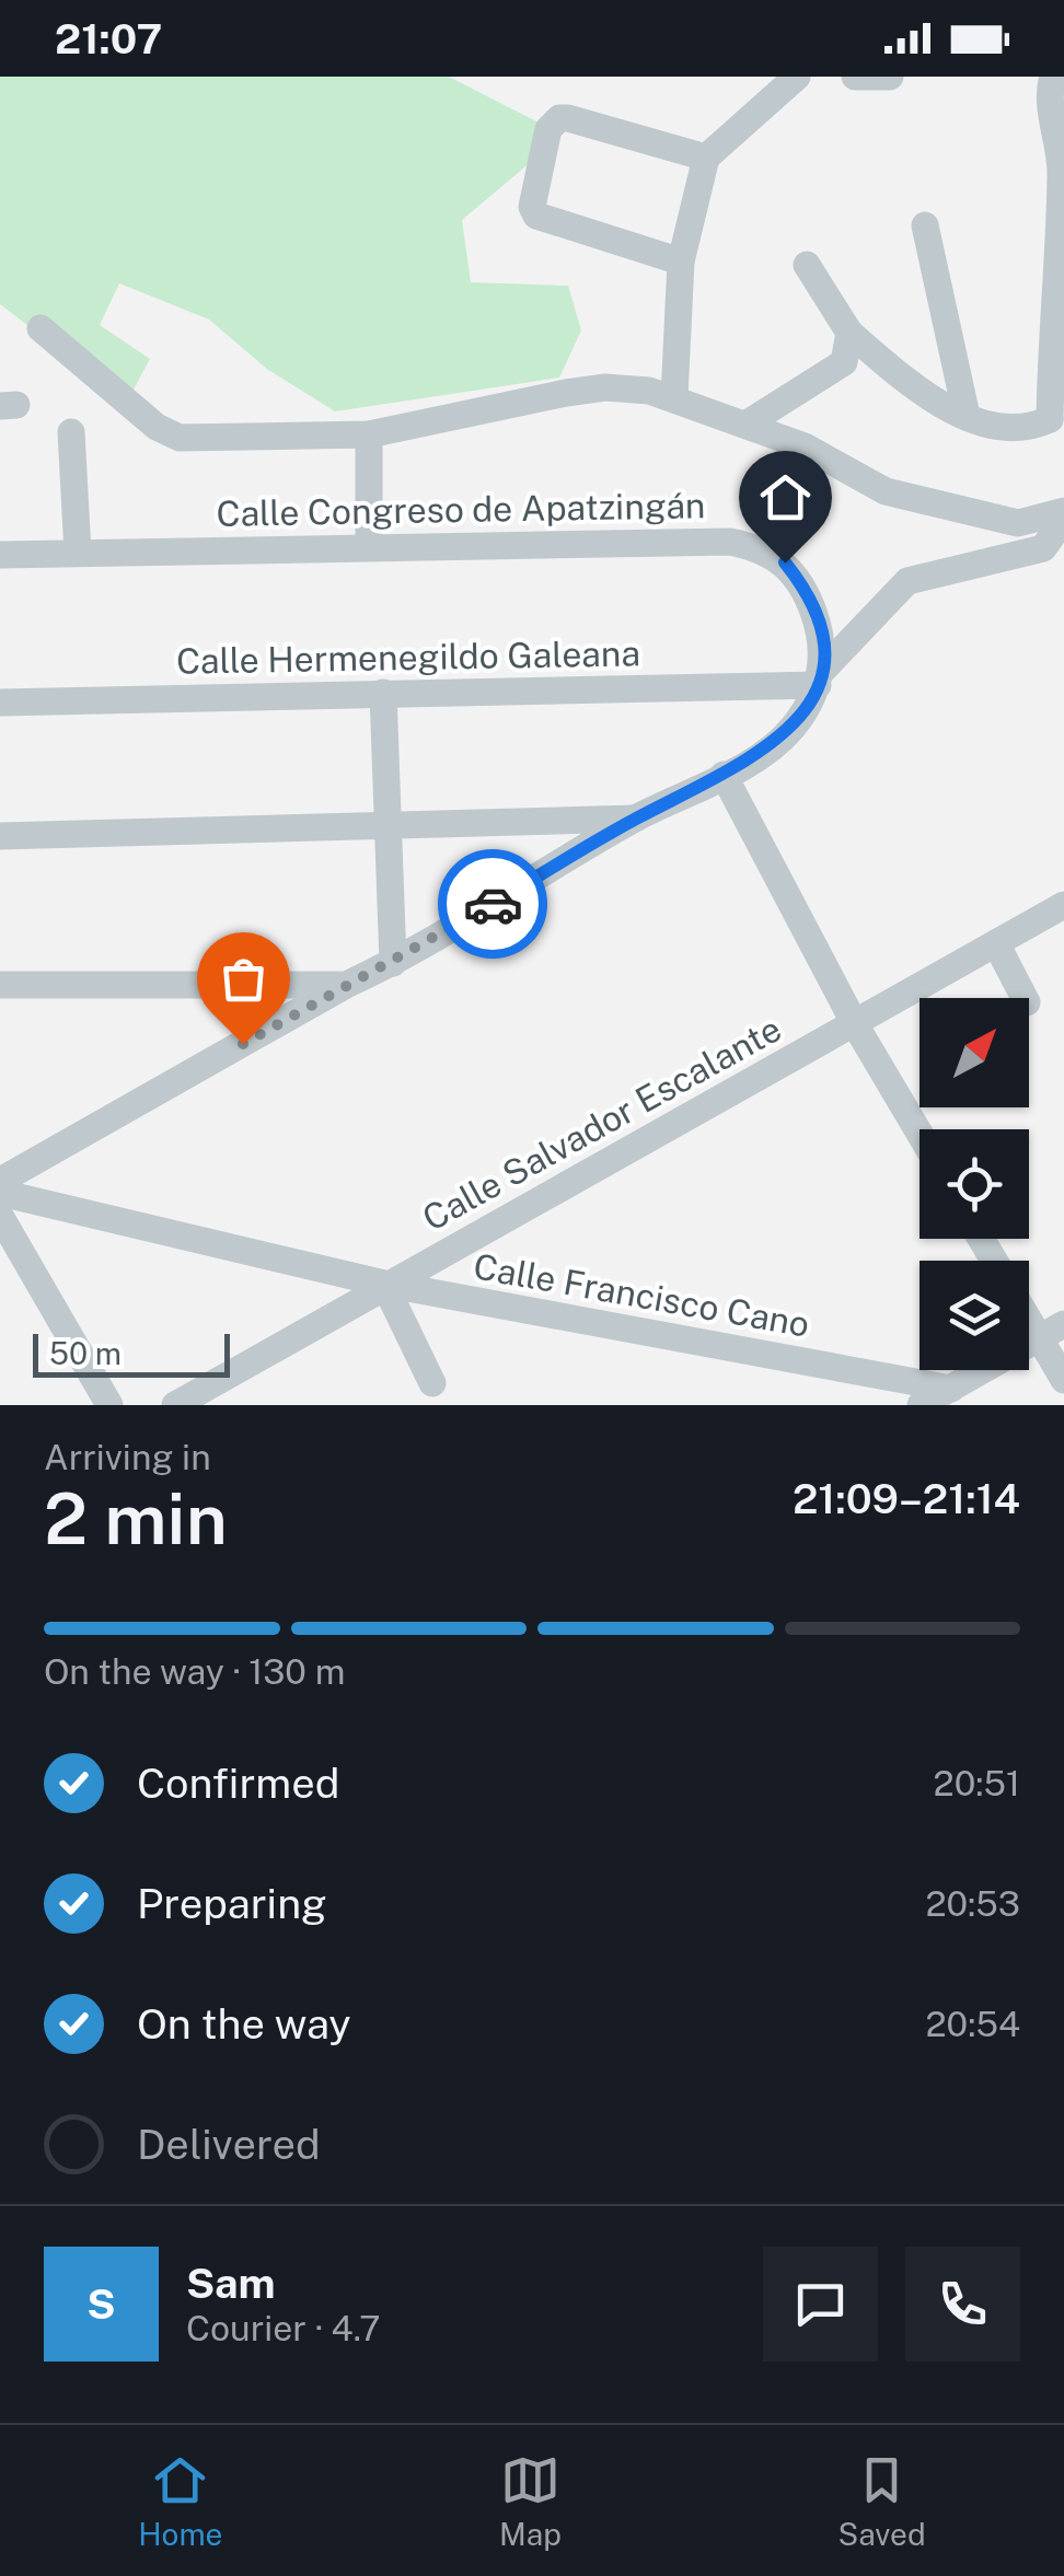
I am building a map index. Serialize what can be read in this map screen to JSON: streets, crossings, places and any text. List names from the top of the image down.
{
  "streets": {
    "street": [
      "Calle Congreso de Apatzingán",
      "Calle Hermenegildo Galeana",
      "Calle Salvador Escalante",
      "Calle Francisco Cano"
    ]
  },
  "crossings": [
    ["Calle Congreso de Apatzingán", "Calle Hermenegildo Galeana"],
    ["Calle Salvador Escalante", "Calle Francisco Cano"]
  ],
  "scale_bar": "50 m",
  "north": "top right",
  "page": {
    "status": "21:07",
    "scale": "50 m",
    "heading": ["2 min", "Arriving in", "21:09–21:14"],
    "panel": ["Sam", "Courier · 4.7"],
    "bar": "On the way · 130 m",
    "list": [
      ["Confirmed", "20:51"],
      ["Preparing", "20:53"],
      ["On the way", "20:54"],
      "Delivered"
    ],
    "round": "S",
    "tabs": ["Home", "Map", "Saved"]
  }
}
